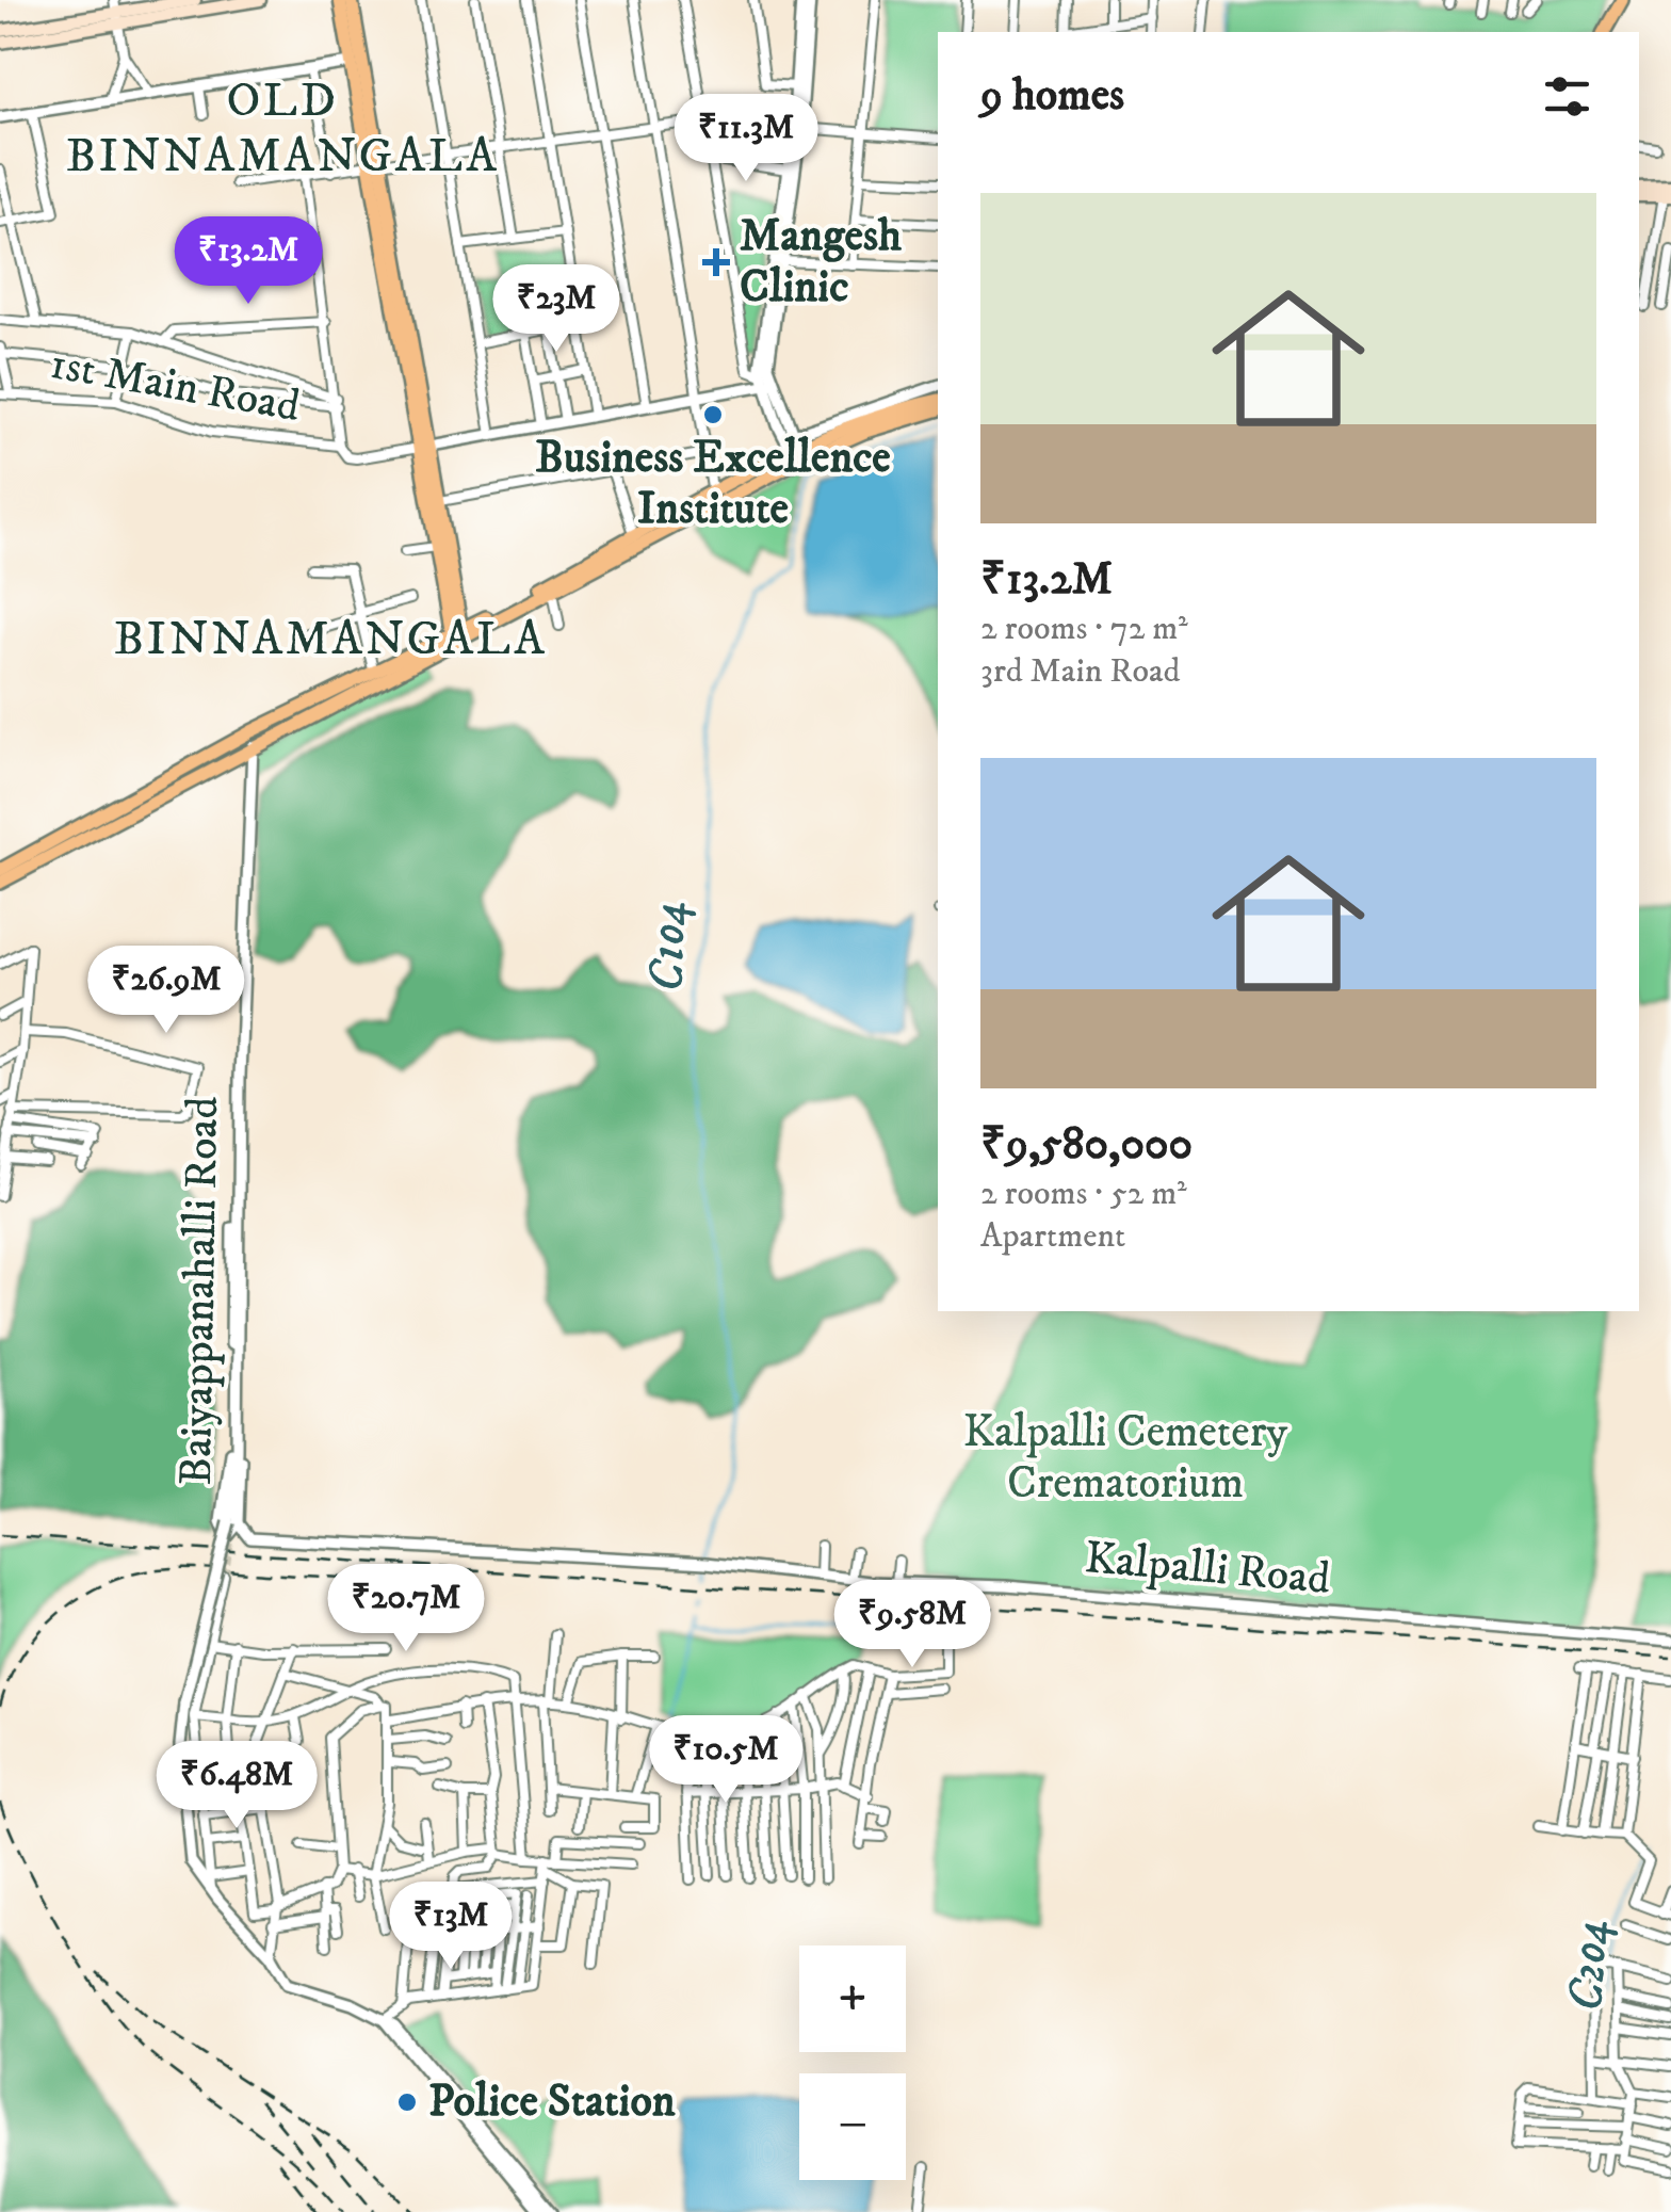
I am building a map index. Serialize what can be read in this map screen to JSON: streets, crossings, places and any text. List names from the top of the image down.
{
  "streets": {
    "street": ["1st Main Road", "Baiyappanahalli Road", "Kalpalli Road"]
  },
  "crossings": [
    ["Baiyappanahalli Road", "Kalpalli Road"]
  ],
  "districts": ["OLD BINNAMANGALA", "BINNAMANGALA"],
  "water": ["C104", "C204"],
  "parks": ["Kalpalli Cemetery Crematorium"],
  "places": {
    "health": ["Mangesh Clinic"],
    "other": ["Business Excellence Institute", "Police Station"]
  },
  "page": {
    "heading": "9 homes",
    "price": [
      "₹11.3M",
      "₹13.2M",
      "₹23M",
      "₹26.9M",
      "₹20.7M",
      "₹9.58M",
      "₹10.5M",
      "₹6.48M",
      "₹13M"
    ],
    "list": [
      {
        "name": "₹13.2M",
        "note": "2 rooms · 72 m² · 3rd Main Road"
      },
      {
        "name": "₹9,580,000",
        "note": "2 rooms · 52 m² · Apartment"
      }
    ],
    "map_buttons": ["+", "−"]
  }
}
